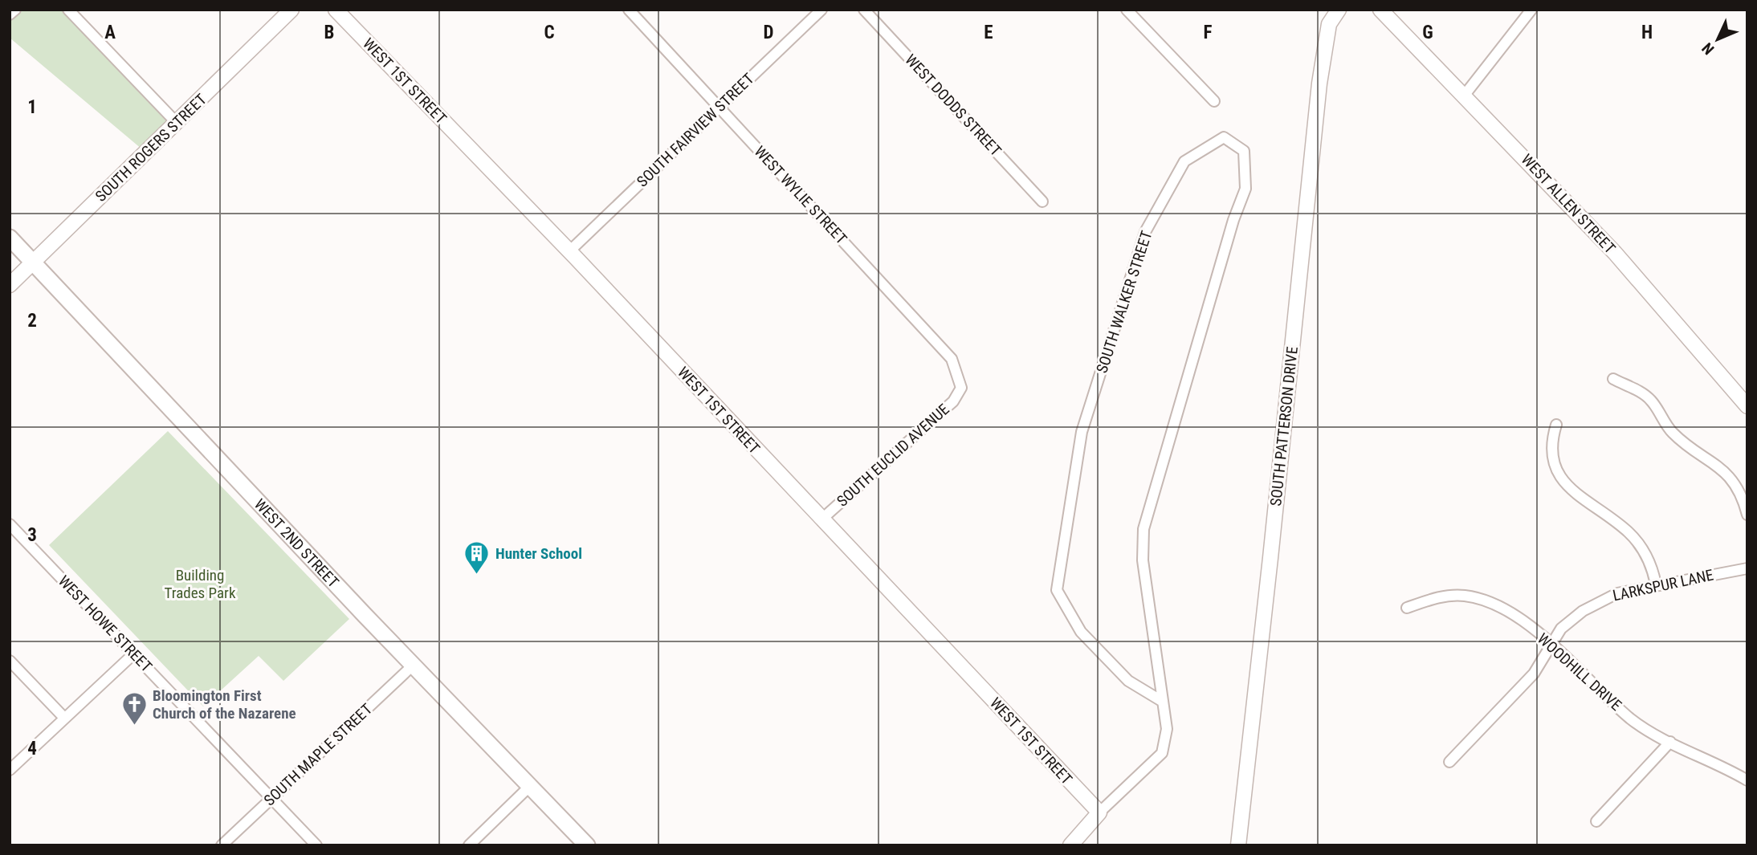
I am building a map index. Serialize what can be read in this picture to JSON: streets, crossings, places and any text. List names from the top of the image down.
{
  "streets": {
    "main road": ["WEST 2ND STREET"],
    "street": [
      "WEST 1ST STREET",
      "WEST DODDS STREET",
      "SOUTH FAIRVIEW STREET",
      "SOUTH ROGERS STREET",
      "WEST WYLIE STREET",
      "WEST ALLEN STREET",
      "SOUTH WALKER STREET",
      "SOUTH PATTERSON DRIVE",
      "SOUTH EUCLID AVENUE",
      "LARKSPUR LANE",
      "WEST HOWE STREET",
      "WOODHILL DRIVE",
      "SOUTH MAPLE STREET"
    ]
  },
  "crossings": [
    ["WEST 1ST STREET", "SOUTH FAIRVIEW STREET"],
    ["WEST 1ST STREET", "SOUTH WALKER STREET"],
    ["WEST 1ST STREET", "SOUTH EUCLID AVENUE"],
    ["SOUTH FAIRVIEW STREET", "WEST WYLIE STREET"],
    ["SOUTH ROGERS STREET", "WEST 2ND STREET"],
    ["WEST WYLIE STREET", "SOUTH EUCLID AVENUE"],
    ["WEST 2ND STREET", "SOUTH MAPLE STREET"],
    ["LARKSPUR LANE", "WOODHILL DRIVE"],
    ["WEST HOWE STREET", "SOUTH MAPLE STREET"]
  ],
  "parks": ["Building Trades Park"],
  "places": {
    "building": ["Hunter School"],
    "church": ["Bloomington First Church of the Nazarene"]
  },
  "north": "bottom left",
  "grid": {
    "columns": [
      "A",
      "B",
      "C",
      "D",
      "E",
      "F",
      "G",
      "H"
    ],
    "rows": [
      "1",
      "2",
      "3",
      "4"
    ]
  }
}
